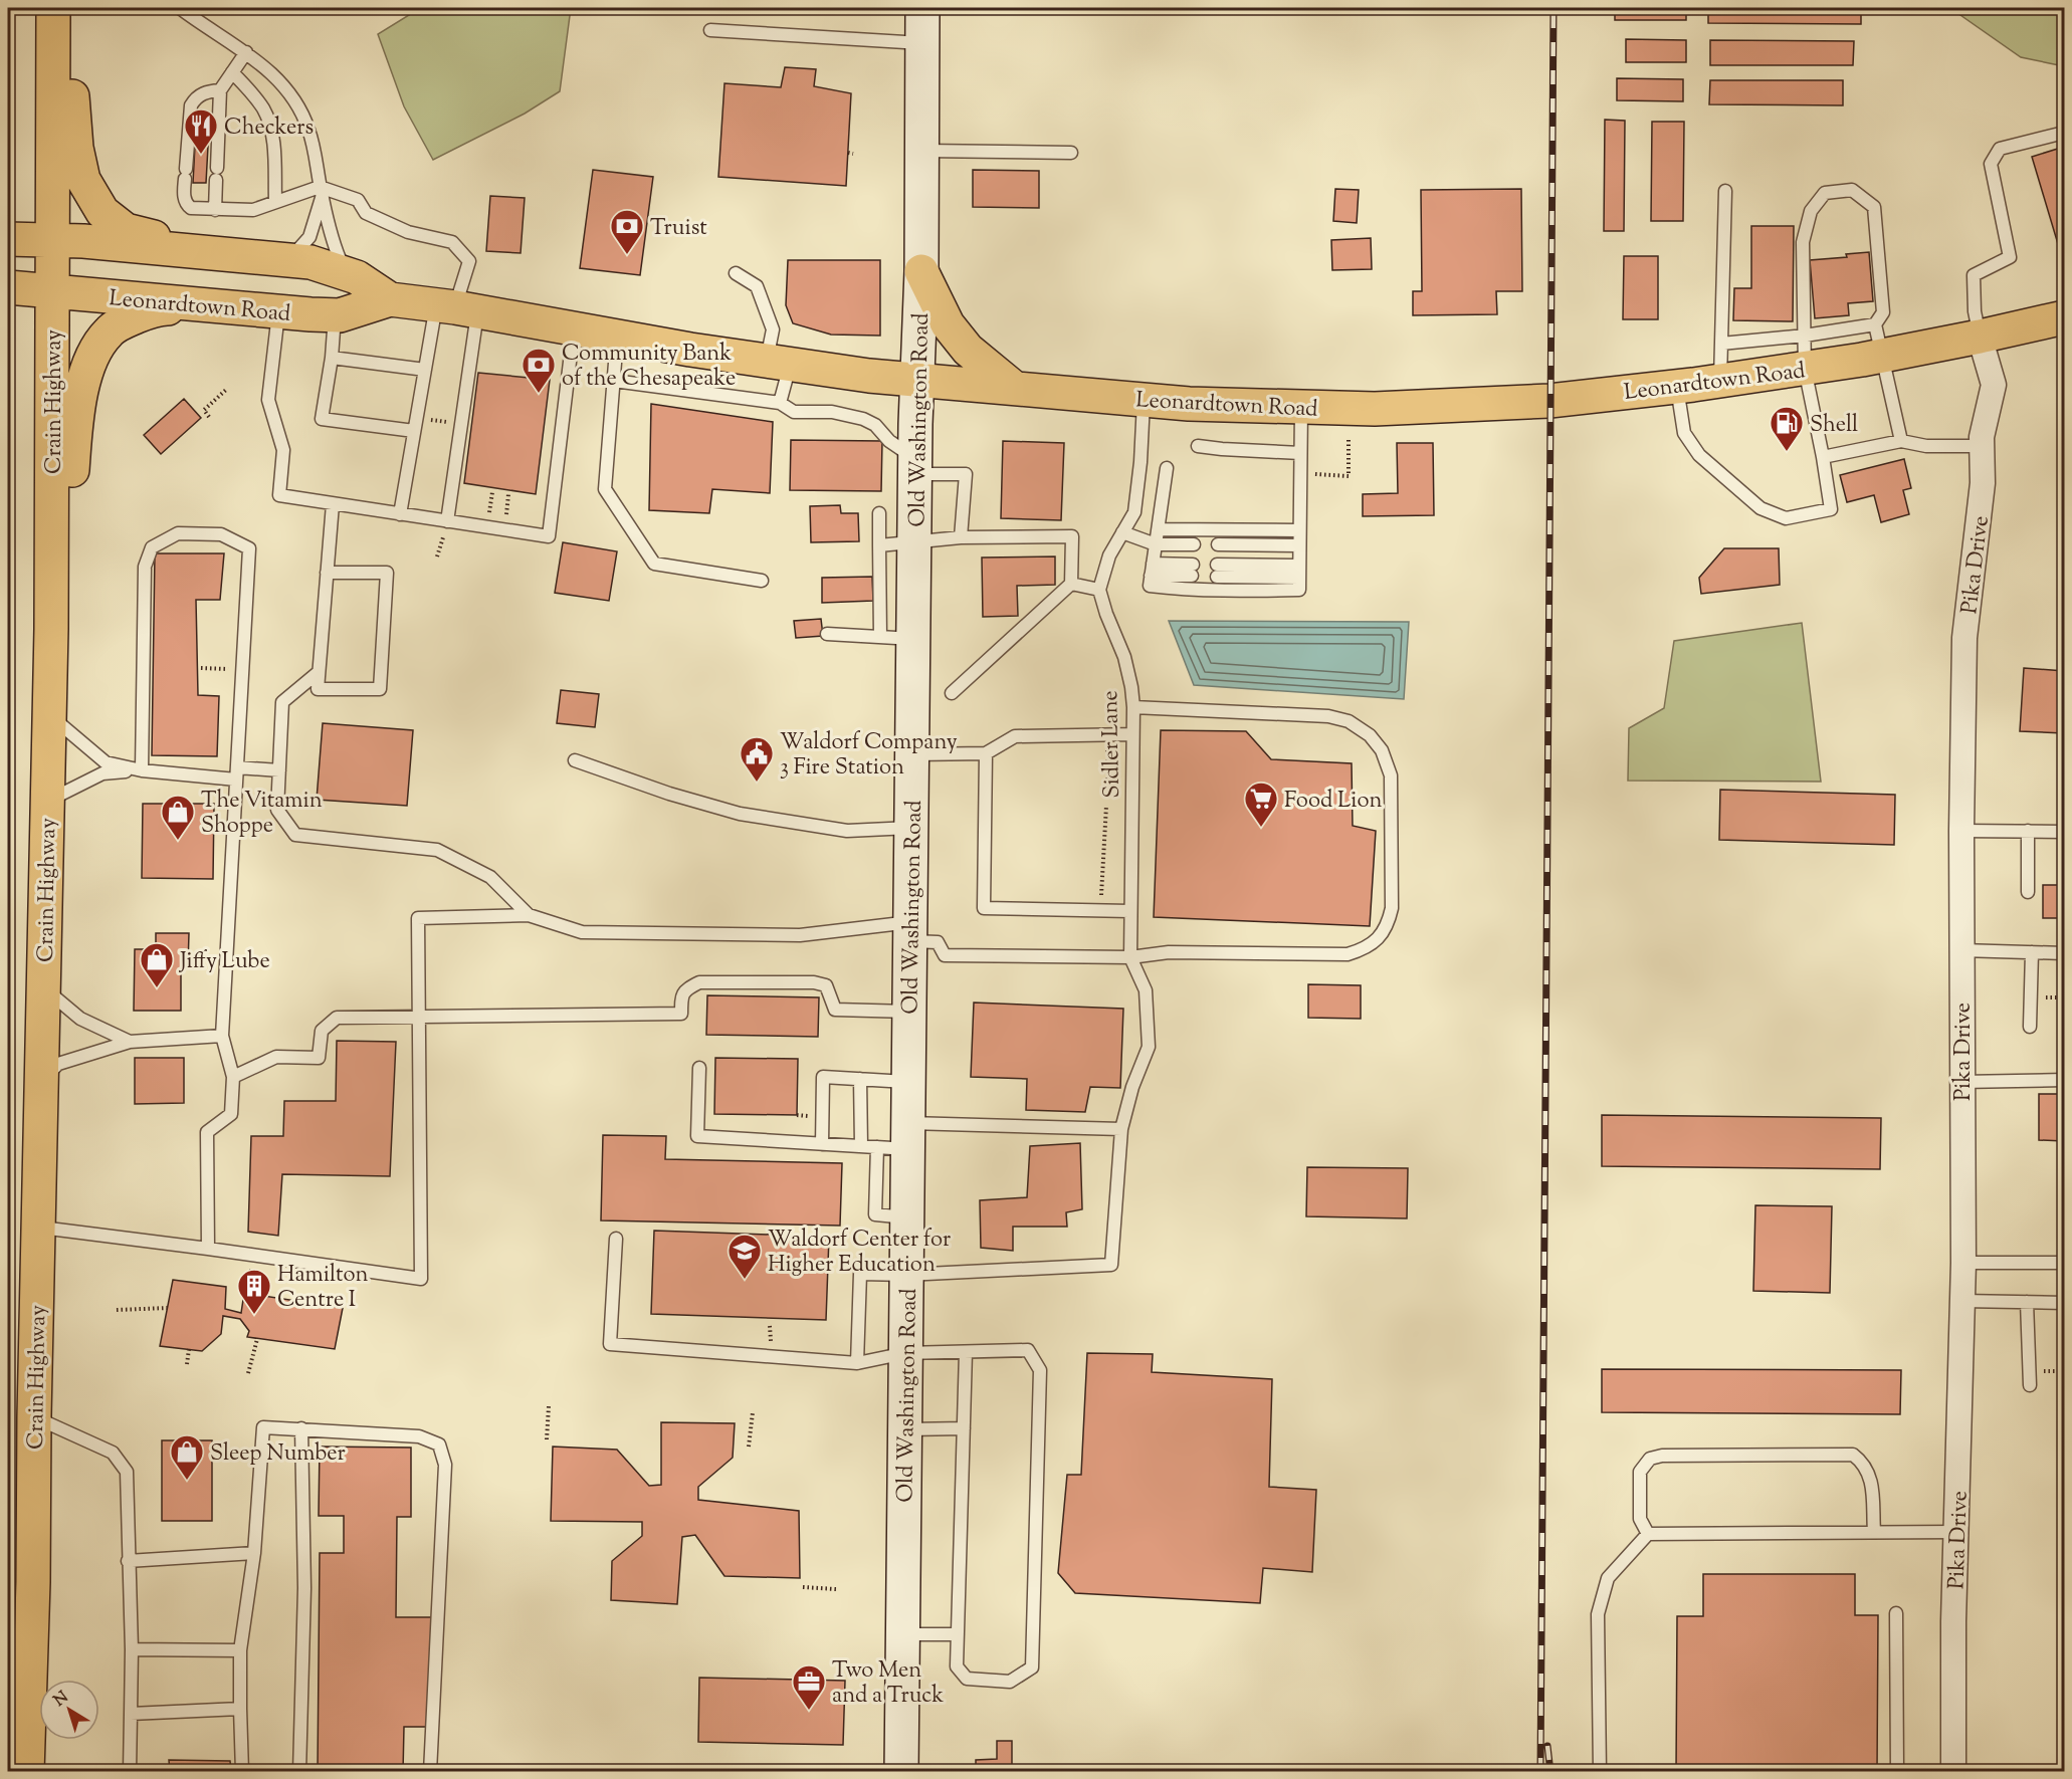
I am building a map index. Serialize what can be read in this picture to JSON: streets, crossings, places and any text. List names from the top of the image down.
{
  "streets": {
    "highway": ["Leonardtown Road", "Crain Highway"],
    "main road": ["Old Washington Road"],
    "street": ["Pika Drive"],
    "lane": ["Sidler Lane"]
  },
  "crossings": [
    ["Leonardtown Road", "Crain Highway"],
    ["Leonardtown Road", "Old Washington Road"],
    ["Leonardtown Road", "Pika Drive"]
  ],
  "places": {
    "restaurant": ["Checkers"],
    "bank": ["Truist", "Community Bank of the Chesapeake"],
    "fuel station": ["Shell"],
    "public building": ["Waldorf Company 3 Fire Station"],
    "supermarket": ["Food Lion"],
    "shop": ["The Vitamin Shoppe", "Jiffy Lube", "Sleep Number"],
    "school or university": ["Waldorf Center for Higher Education"],
    "building": ["Hamilton Centre I"],
    "office": ["Two Men and a Truck"]
  },
  "north": "top left"
}
